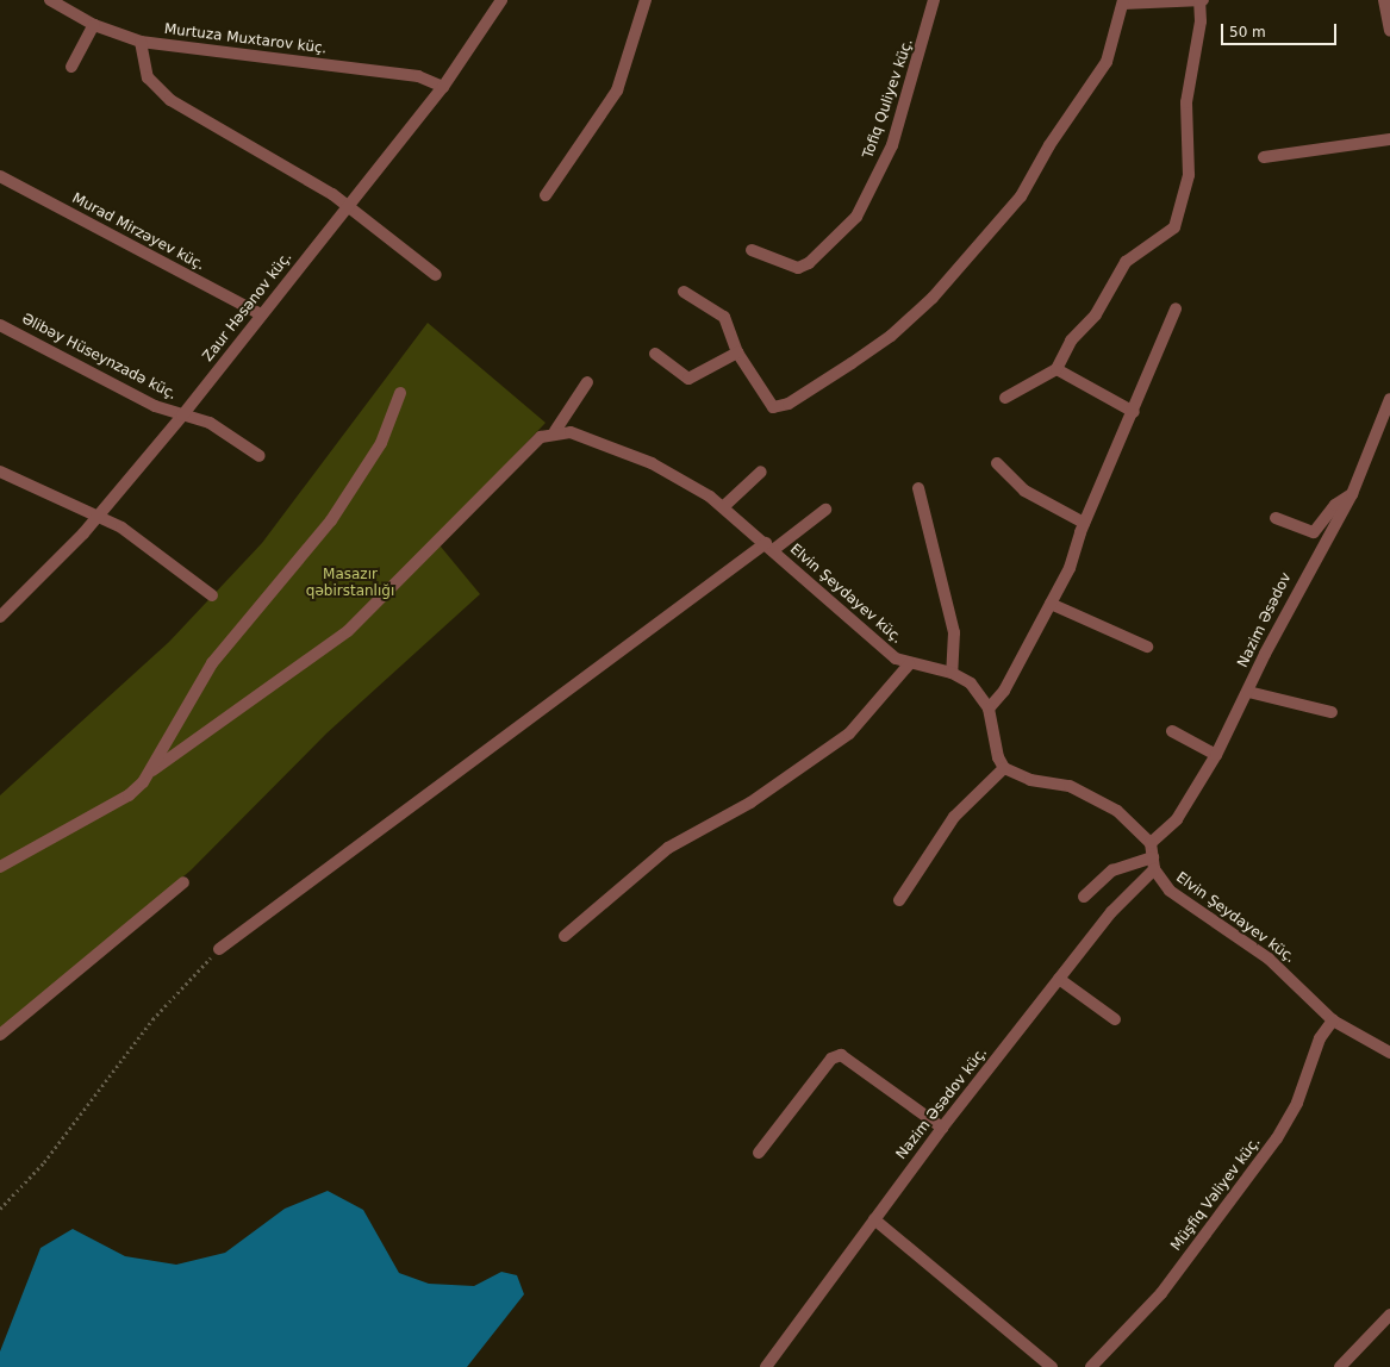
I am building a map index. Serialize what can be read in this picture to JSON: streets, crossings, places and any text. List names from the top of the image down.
{
  "streets": {
    "street": [
      "Murtuza Muxtarov küç.",
      "Tofiq Quliyev küç.",
      "Murad Mirzəyev küç.",
      "Zaur Həsənov küç.",
      "Əlibəy Hüseynzadə küç.",
      "Elvin Şeydayev küç.",
      "Nazim Əsədov",
      "Nazim Əsədov küç.",
      "Müşfiq Vəliyev küç."
    ]
  },
  "crossings": [
    ["Murtuza Muxtarov küç.", "Zaur Həsənov küç."],
    ["Murad Mirzəyev küç.", "Zaur Həsənov küç."],
    ["Zaur Həsənov küç.", "Əlibəy Hüseynzadə küç."],
    ["Elvin Şeydayev küç.", "Nazim Əsədov"],
    ["Elvin Şeydayev küç.", "Nazim Əsədov küç."],
    ["Elvin Şeydayev küç.", "Müşfiq Vəliyev küç."]
  ],
  "parks": ["Masazır qəbirstanlığı"],
  "scale_bar": "50 m"
}
